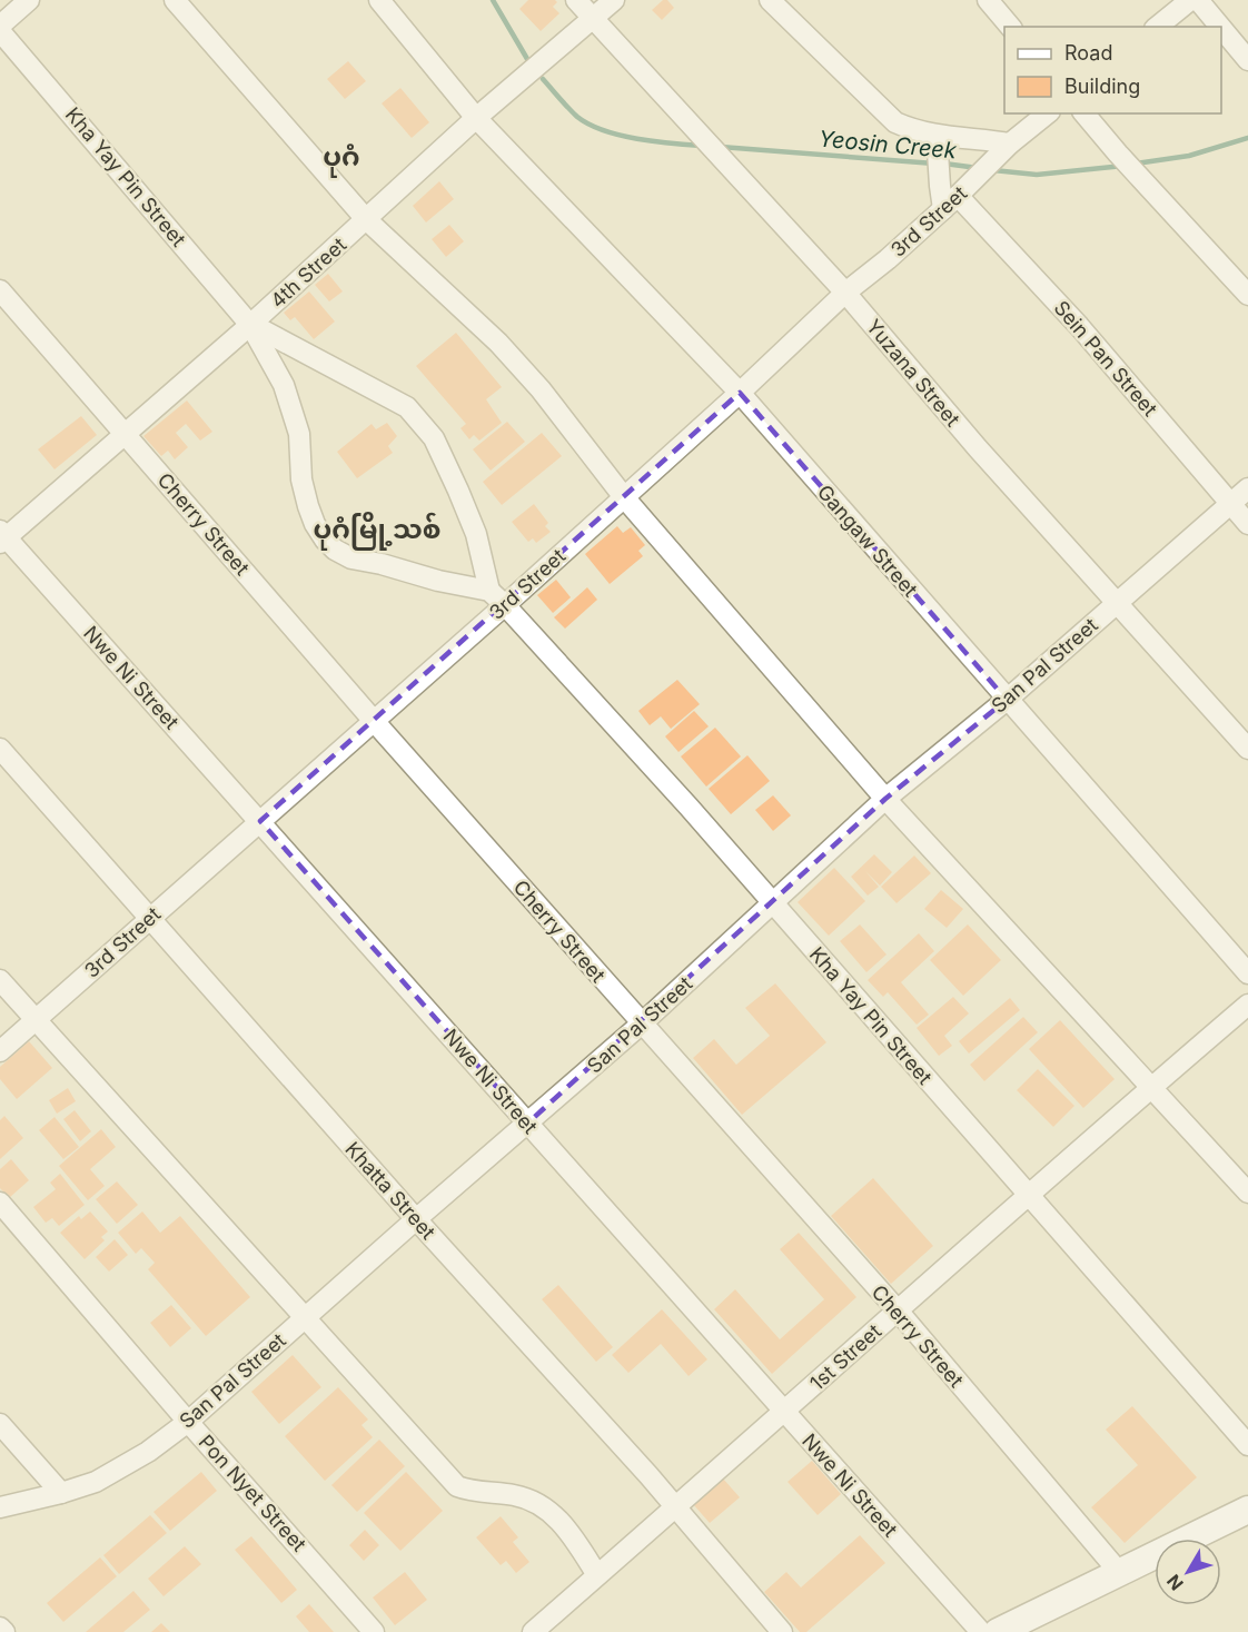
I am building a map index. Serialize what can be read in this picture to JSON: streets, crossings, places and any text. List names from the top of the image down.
{
  "streets": {
    "street": [
      "Kha Yay Pin Street",
      "3rd Street",
      "4th Street",
      "Sein Pan Street",
      "Yuzana Street",
      "Cherry Street",
      "Gangaw Street",
      "San Pal Street",
      "Nwe Ni Street",
      "Khatta Street",
      "1st Street",
      "Pon Nyet Street"
    ]
  },
  "crossings": [
    ["Kha Yay Pin Street", "3rd Street"],
    ["Kha Yay Pin Street", "4th Street"],
    ["Kha Yay Pin Street", "San Pal Street"],
    ["Kha Yay Pin Street", "1st Street"],
    ["3rd Street", "Sein Pan Street"],
    ["3rd Street", "Yuzana Street"],
    ["3rd Street", "Cherry Street"],
    ["3rd Street", "Gangaw Street"],
    ["3rd Street", "Nwe Ni Street"],
    ["3rd Street", "Khatta Street"],
    ["4th Street", "Yuzana Street"],
    ["4th Street", "Cherry Street"],
    ["4th Street", "Gangaw Street"],
    ["4th Street", "Nwe Ni Street"],
    ["Sein Pan Street", "San Pal Street"],
    ["Yuzana Street", "San Pal Street"],
    ["Cherry Street", "San Pal Street"],
    ["Cherry Street", "1st Street"],
    ["Gangaw Street", "San Pal Street"],
    ["San Pal Street", "Nwe Ni Street"],
    ["San Pal Street", "Khatta Street"],
    ["San Pal Street", "Pon Nyet Street"],
    ["Nwe Ni Street", "1st Street"],
    ["Khatta Street", "1st Street"]
  ],
  "districts": ["ပုဂံ", "ပုဂံမြို့သစ်"],
  "water": ["Yeosin Creek"],
  "legend": ["Road", "Building"],
  "north": "bottom left"
}
